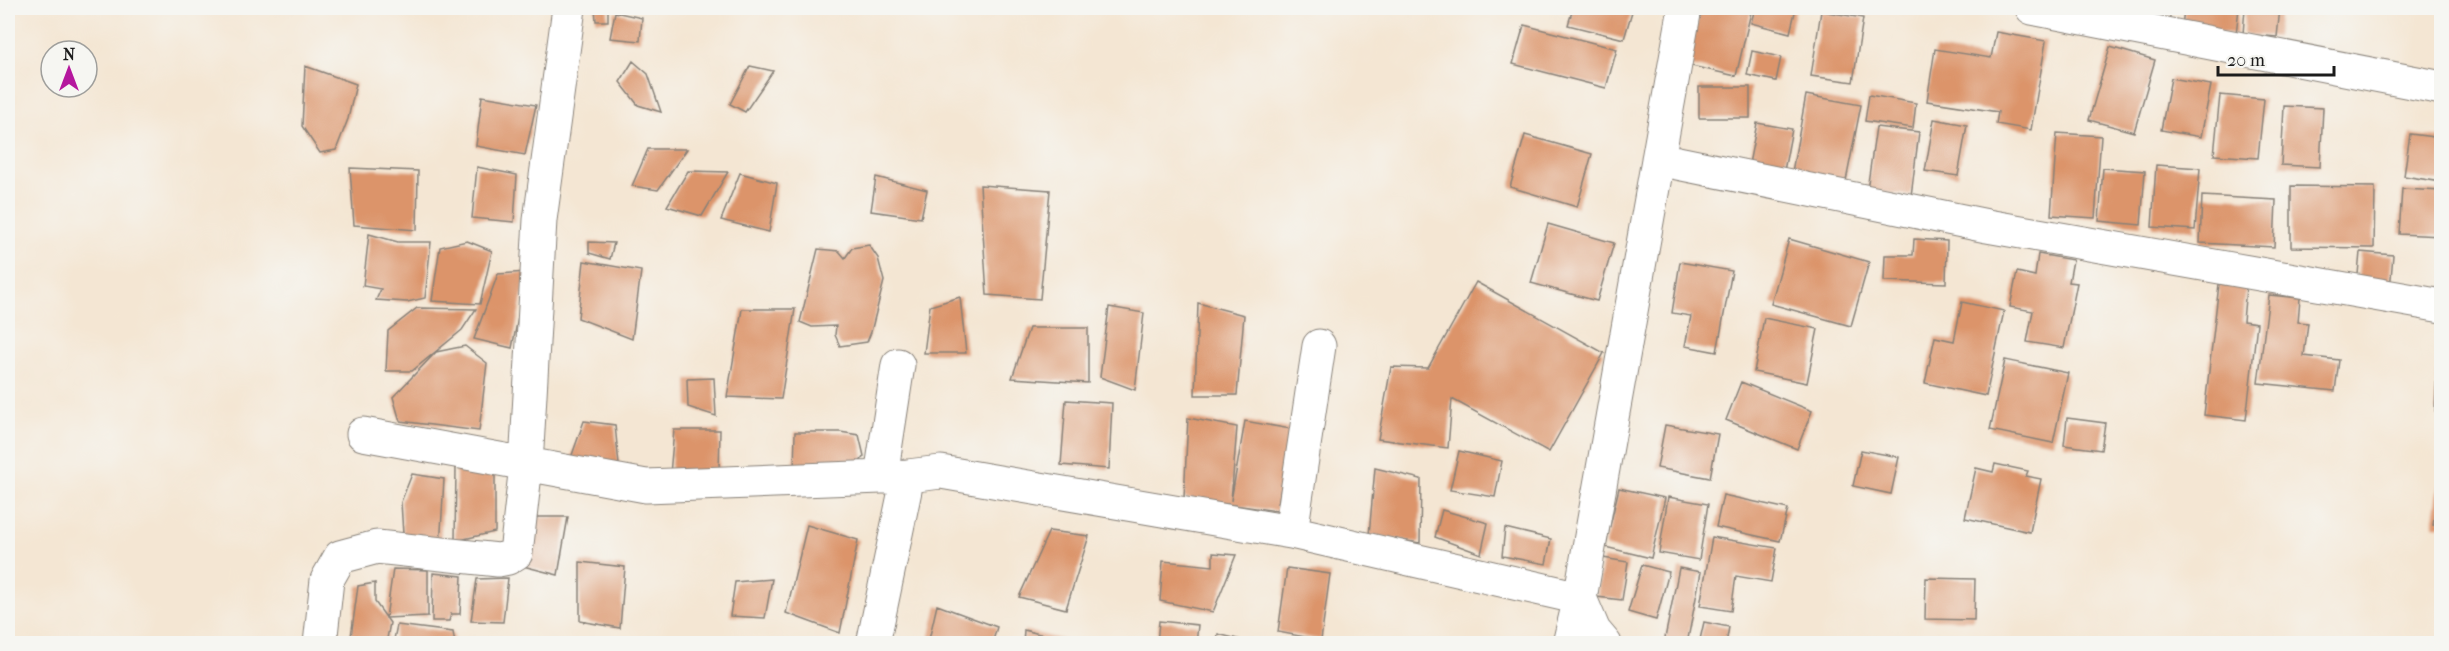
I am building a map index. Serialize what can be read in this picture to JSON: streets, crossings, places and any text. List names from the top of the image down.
{
  "scale_bar": "20 m",
  "north": "top"
}
